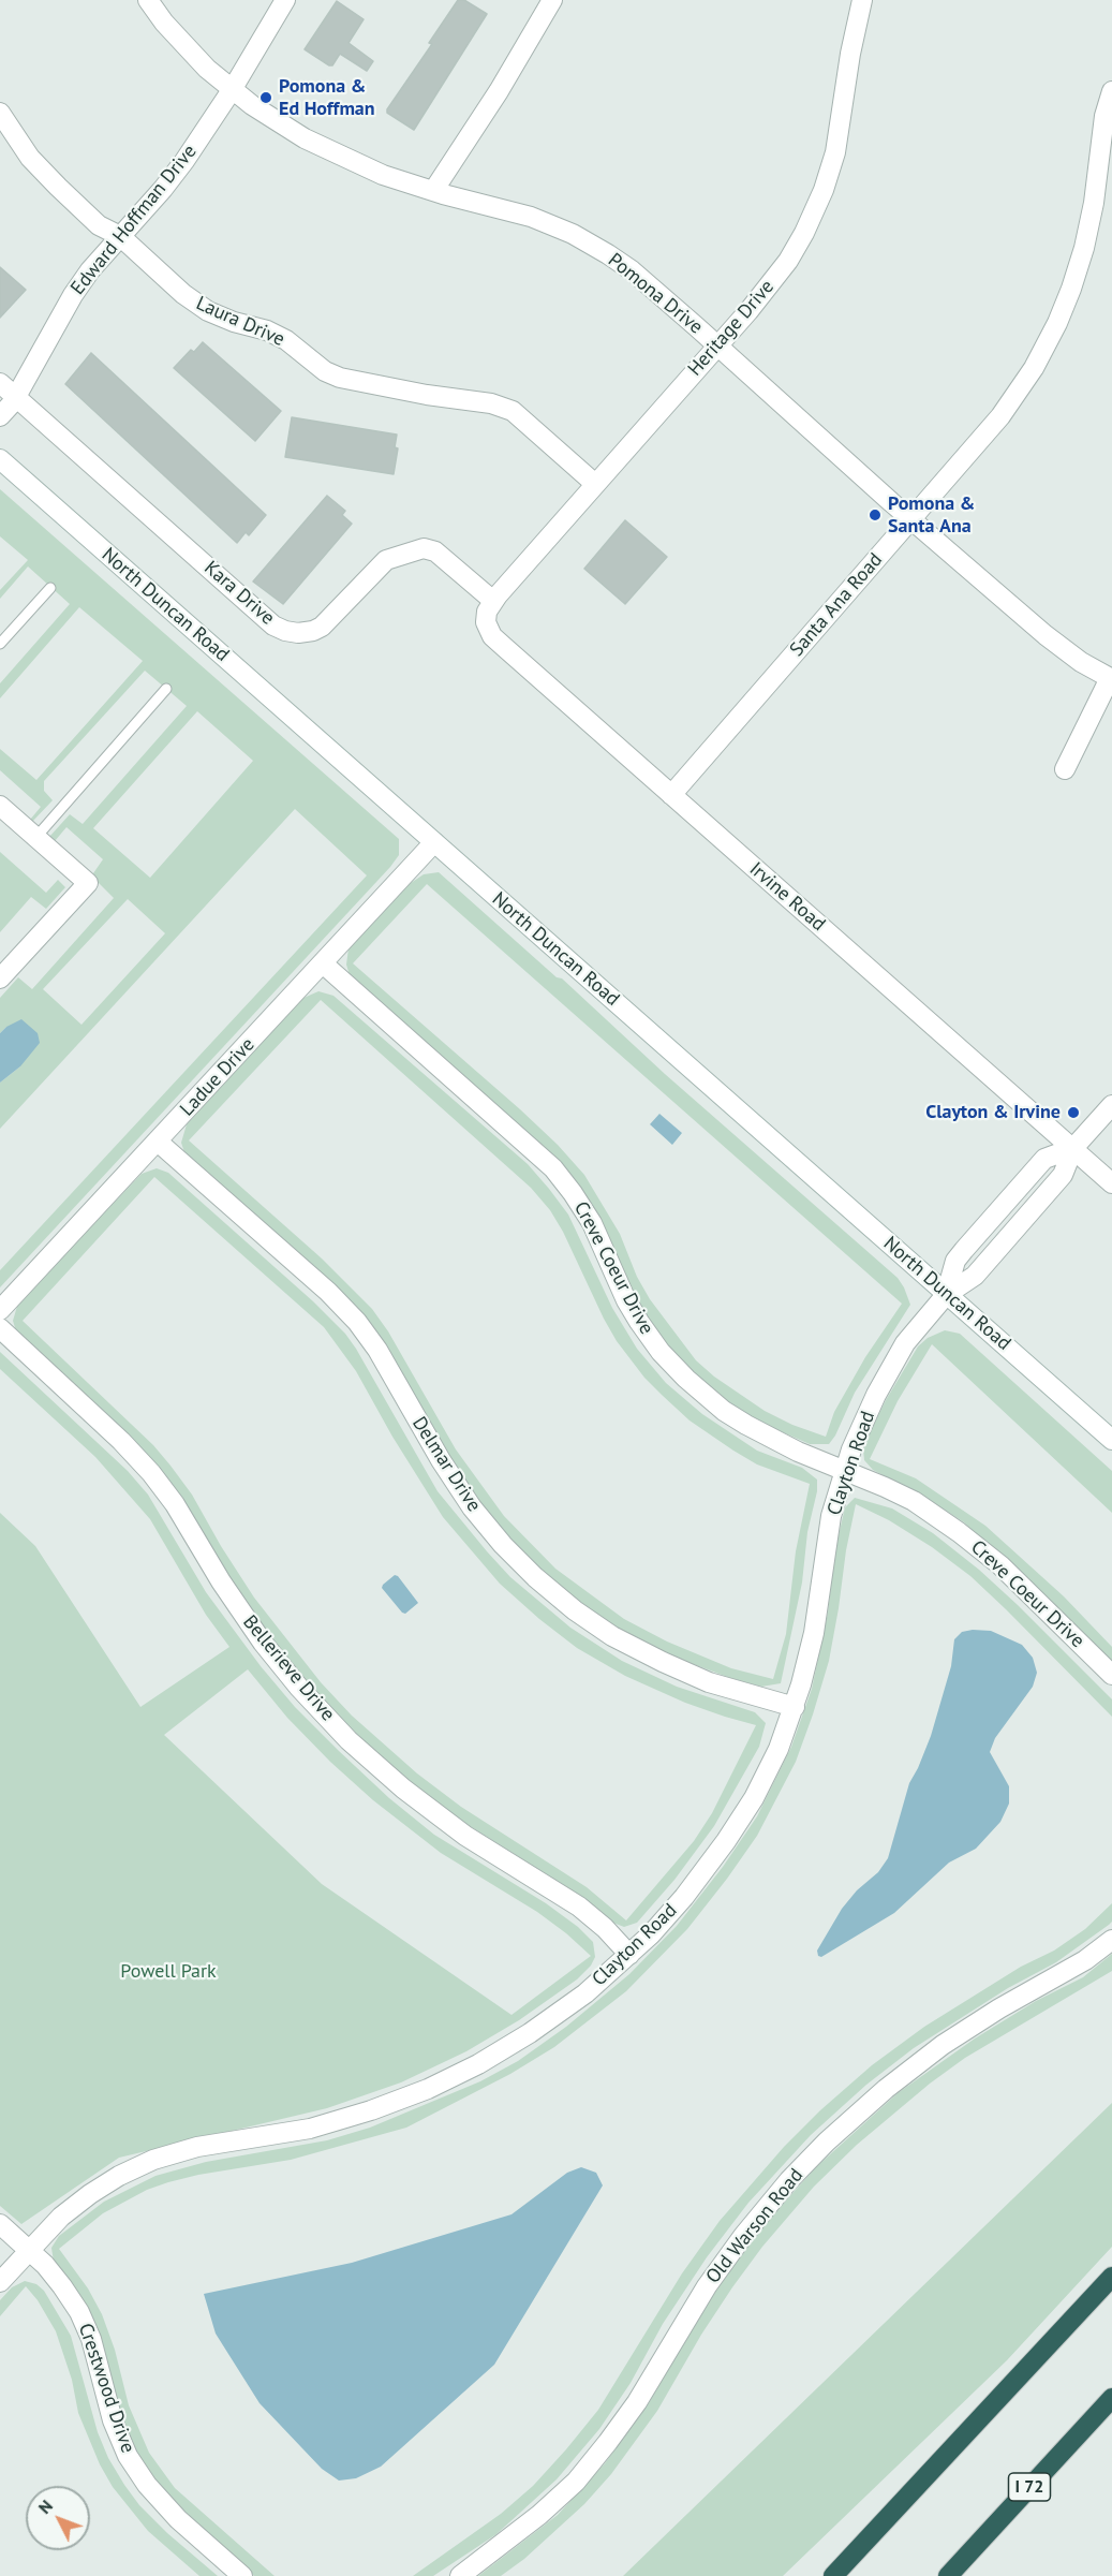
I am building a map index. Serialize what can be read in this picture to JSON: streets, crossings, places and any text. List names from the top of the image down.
{
  "streets": {
    "highway": ["I 72"],
    "street": [
      "Edward Hoffman Drive",
      "Pomona Drive",
      "Laura Drive",
      "Heritage Drive",
      "Kara Drive",
      "North Duncan Road",
      "Santa Ana Road",
      "Irvine Road",
      "Ladue Drive",
      "Creve Coeur Drive",
      "Clayton Road",
      "Delmar Drive",
      "Bellerieve Drive",
      "Old Warson Road",
      "Crestwood Drive"
    ]
  },
  "crossings": [
    ["Edward Hoffman Drive", "Pomona Drive"],
    ["Edward Hoffman Drive", "Laura Drive"],
    ["Edward Hoffman Drive", "Kara Drive"],
    ["Pomona Drive", "Heritage Drive"],
    ["Pomona Drive", "Santa Ana Road"],
    ["Laura Drive", "Heritage Drive"],
    ["Heritage Drive", "Kara Drive"],
    ["Heritage Drive", "Irvine Road"],
    ["Kara Drive", "Irvine Road"],
    ["North Duncan Road", "Ladue Drive"],
    ["North Duncan Road", "Clayton Road"],
    ["Santa Ana Road", "Irvine Road"],
    ["Ladue Drive", "Creve Coeur Drive"],
    ["Ladue Drive", "Delmar Drive"],
    ["Creve Coeur Drive", "Clayton Road"],
    ["Clayton Road", "Delmar Drive"],
    ["Clayton Road", "Bellerieve Drive"],
    ["Clayton Road", "Crestwood Drive"]
  ],
  "parks": ["Powell Park"],
  "places": ["Pomona & Ed Hoffman", "Pomona & Santa Ana", "Clayton & Irvine"],
  "north": "top left"
}
